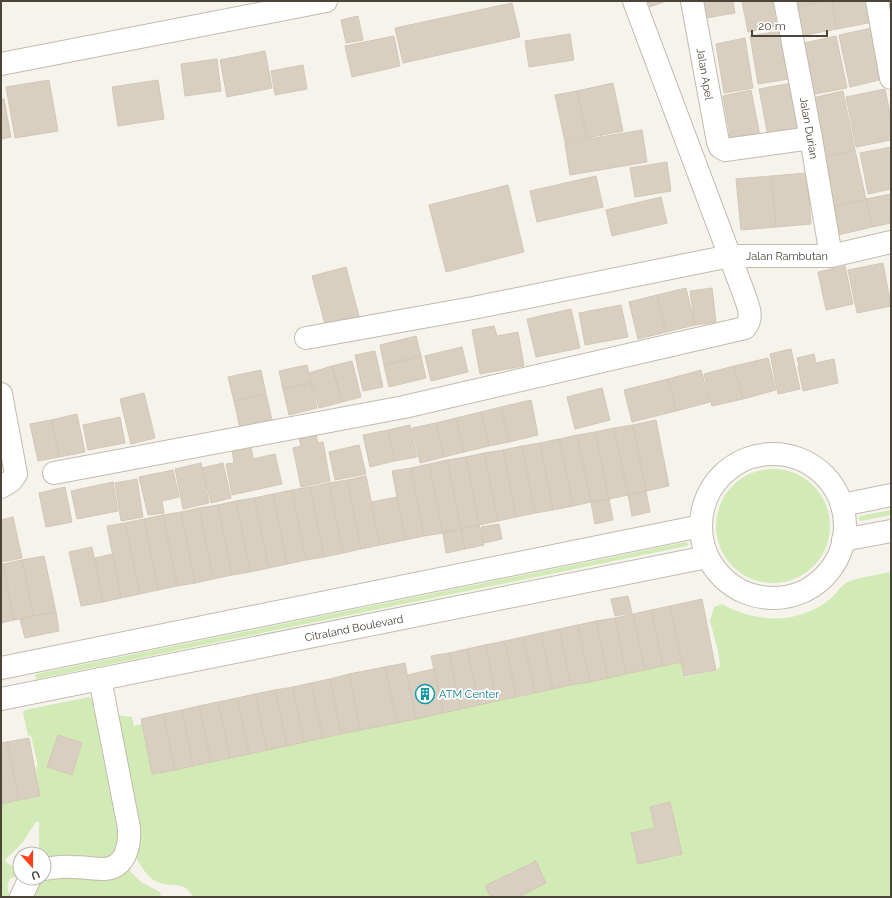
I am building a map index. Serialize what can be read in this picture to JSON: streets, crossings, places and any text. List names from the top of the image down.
{
  "streets": {
    "street": [
      "Jalan Apel",
      "Jalan Durian",
      "Jalan Rambutan",
      "Citraland Boulevard"
    ]
  },
  "crossings": [
    ["Jalan Apel", "Jalan Durian"],
    ["Jalan Durian", "Jalan Rambutan"]
  ],
  "places": {
    "building": ["ATM Center"]
  },
  "scale_bar": "20 m",
  "north": "bottom"
}
